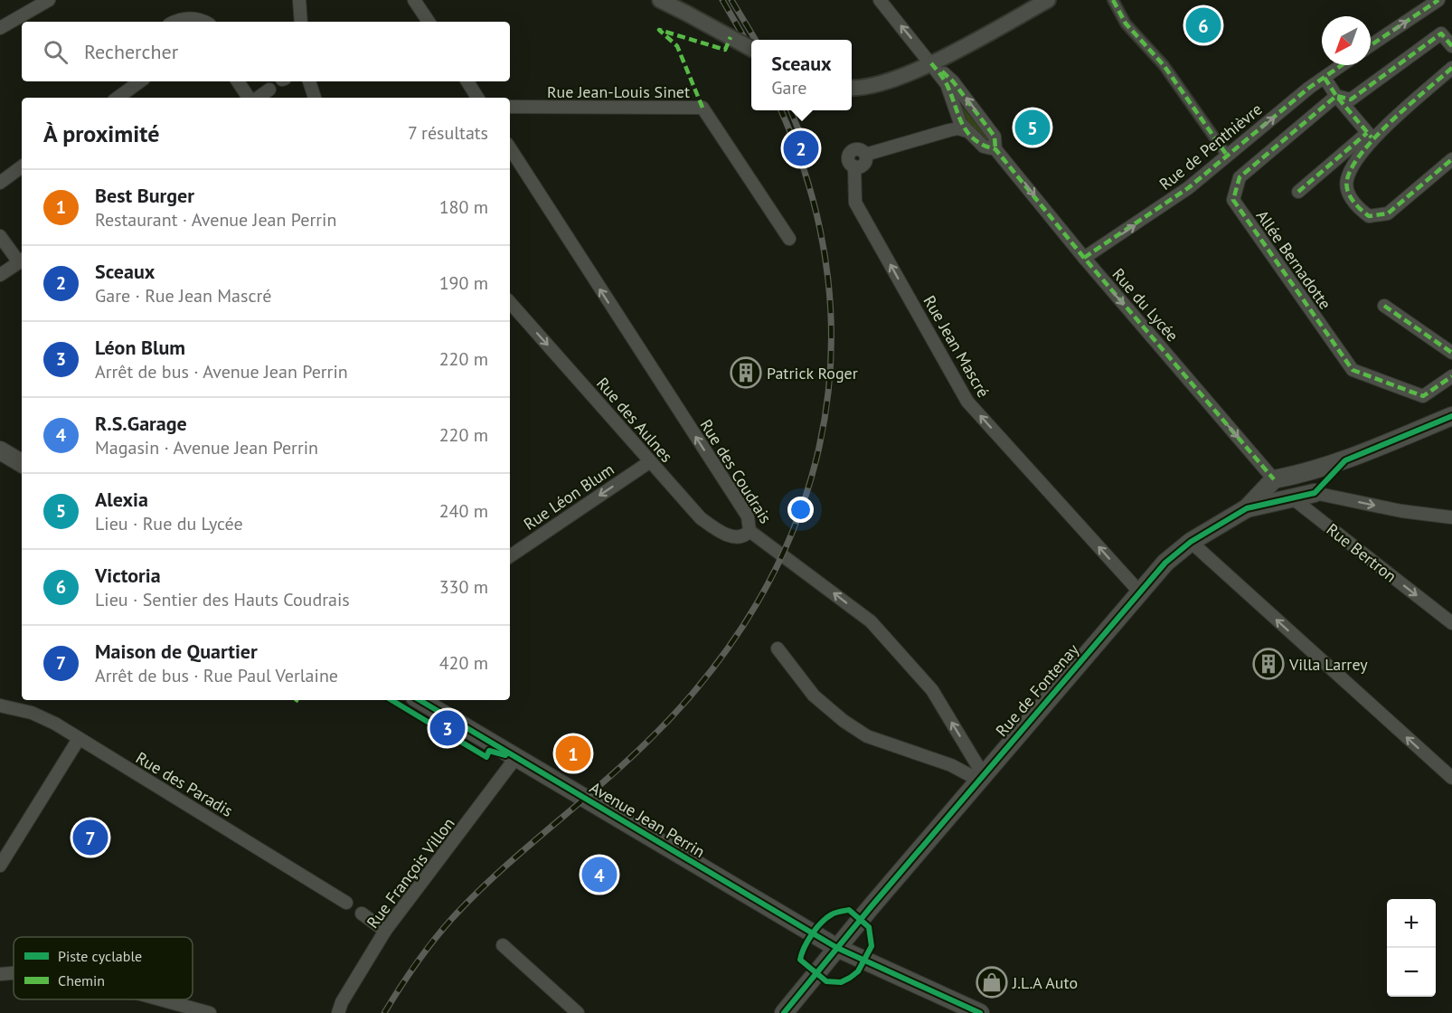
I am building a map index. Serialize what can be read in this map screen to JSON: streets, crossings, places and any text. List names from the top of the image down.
{
  "streets": {
    "main road": ["Rue Bertron", "Rue de Fontenay", "Avenue Jean Perrin"],
    "street": [
      "Rue Jean-Louis Sinet",
      "Rue de Penthièvre",
      "Allée Bernadotte",
      "Rue du Lycée",
      "Rue Jean Mascré",
      "Rue des Aulnes",
      "Rue des Coudrais",
      "Rue Léon Blum",
      "Rue des Paradis",
      "Rue François Villon"
    ]
  },
  "crossings": [
    ["Rue de Penthièvre", "Rue du Lycée"],
    ["Rue du Lycée", "Rue Jean Mascré"],
    ["Rue du Lycée", "Rue Bertron"],
    ["Rue du Lycée", "Rue de Fontenay"],
    ["Rue Jean Mascré", "Rue de Fontenay"],
    ["Rue des Aulnes", "Rue des Coudrais"],
    ["Rue des Aulnes", "Rue Léon Blum"],
    ["Rue des Coudrais", "Rue de Fontenay"],
    ["Rue Bertron", "Rue de Fontenay"],
    ["Rue de Fontenay", "Avenue Jean Perrin"],
    ["Avenue Jean Perrin", "Rue François Villon"]
  ],
  "one_way": [
    "Rue de Penthièvre",
    "Rue des Aulnes",
    "Rue Léon Blum",
    "Rue Bertron"
  ],
  "places": {
    "building": ["Patrick Roger", "Villa Larrey"],
    "shop": ["J.L.A Auto"]
  },
  "legend": ["Piste cyclable", "Chemin"],
  "north": "bottom left",
  "page": {
    "pins": [
      "6",
      "5",
      "2",
      "3",
      "1",
      "7",
      "4"
    ],
    "search": "Rechercher",
    "popup": ["Sceaux", "Gare"],
    "heading": ["À proximité", "7 résultats"],
    "list": [
      {
        "mark": "1",
        "name": "Best Burger",
        "note": "Restaurant · Avenue Jean Perrin",
        "value": "180 m"
      },
      {
        "mark": "2",
        "name": "Sceaux",
        "note": "Gare · Rue Jean Mascré",
        "value": "190 m"
      },
      {
        "mark": "3",
        "name": "Léon Blum",
        "note": "Arrêt de bus · Avenue Jean Perrin",
        "value": "220 m"
      },
      {
        "mark": "4",
        "name": "R.S.Garage",
        "note": "Magasin · Avenue Jean Perrin",
        "value": "220 m"
      },
      {
        "mark": "5",
        "name": "Alexia",
        "note": "Lieu · Rue du Lycée",
        "value": "240 m"
      },
      {
        "mark": "6",
        "name": "Victoria",
        "note": "Lieu · Sentier des Hauts Coudrais",
        "value": "330 m"
      },
      {
        "mark": "7",
        "name": "Maison de Quartier",
        "note": "Arrêt de bus · Rue Paul Verlaine",
        "value": "420 m"
      }
    ],
    "map_buttons": ["+", "−"]
  }
}
